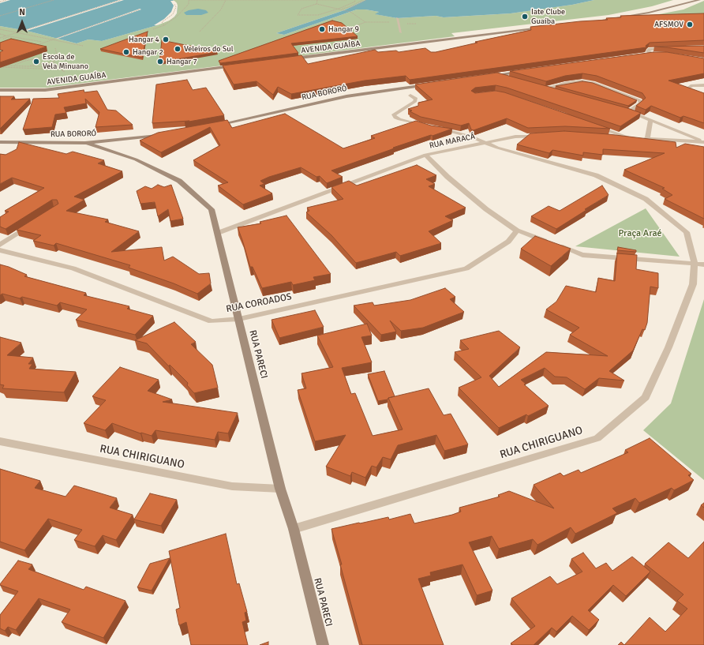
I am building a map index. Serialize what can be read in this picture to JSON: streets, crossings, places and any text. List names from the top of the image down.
{
  "streets": {
    "street": [
      "AVENIDA GUAÍBA",
      "RUA BORORÓ",
      "RUA MARACÁ",
      "RUA COROADOS",
      "RUA PARECI",
      "RUA CHIRIGUANO"
    ]
  },
  "crossings": [
    ["RUA BORORÓ", "RUA PARECI"],
    ["RUA MARACÁ", "RUA PARECI"],
    ["RUA COROADOS", "RUA PARECI"],
    ["RUA PARECI", "RUA CHIRIGUANO"]
  ],
  "parks": ["Praça Araé"],
  "places": [
    "Iate Clube Guaíba",
    "AFSMOV",
    "Hangar 9",
    "Hangar 4",
    "Veleiros do Sul",
    "Hangar 2",
    "Escola de Vela Minuano",
    "Hangar 7"
  ],
  "north": "top"
}
